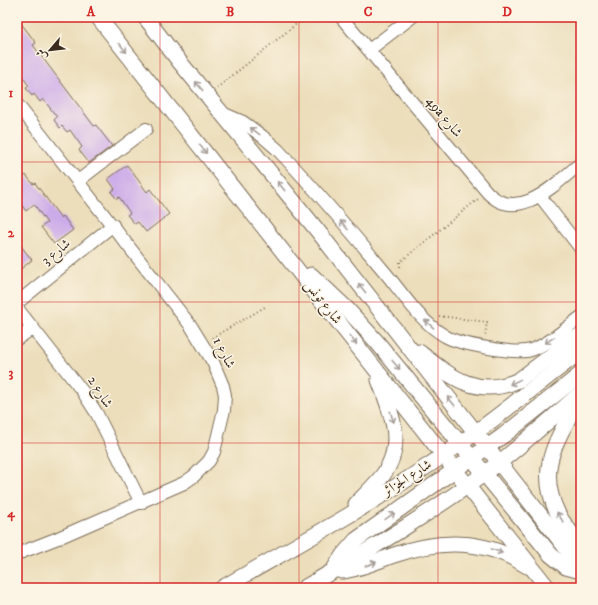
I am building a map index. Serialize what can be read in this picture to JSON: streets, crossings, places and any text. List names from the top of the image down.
{
  "streets": {
    "main road": ["شارع تونس", "شارع الجزائر"],
    "street": [
      "49a شارع",
      "شارع 3",
      "شارع 1",
      "شارع 2"
    ]
  },
  "crossings": [
    ["شارع 3", "شارع 1"],
    ["شارع تونس", "شارع الجزائر"],
    ["شارع 1", "شارع 2"]
  ],
  "north": "bottom left",
  "grid": {
    "columns": [
      "A",
      "B",
      "C",
      "D"
    ],
    "rows": [
      "1",
      "2",
      "3",
      "4"
    ]
  }
}
